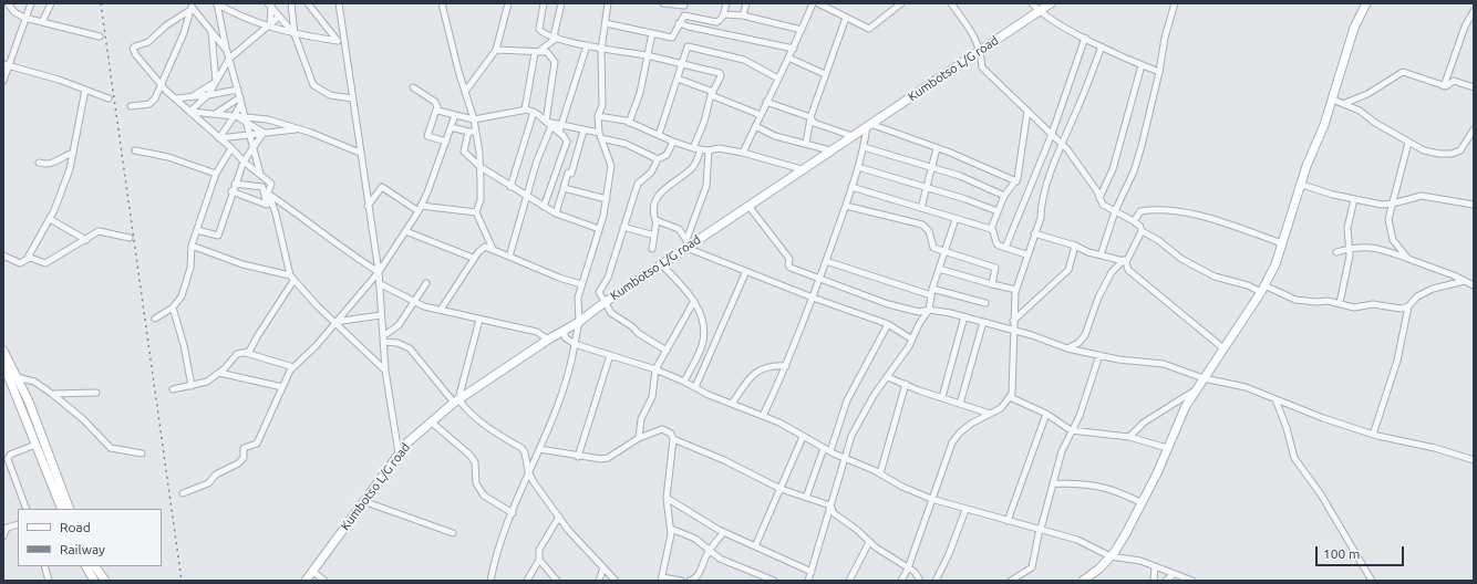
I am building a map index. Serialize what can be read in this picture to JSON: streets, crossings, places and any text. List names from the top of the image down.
{
  "streets": {
    "main road": ["Kumbotso L/G road"]
  },
  "legend": ["Road", "Railway"],
  "scale_bar": "100 m"
}
